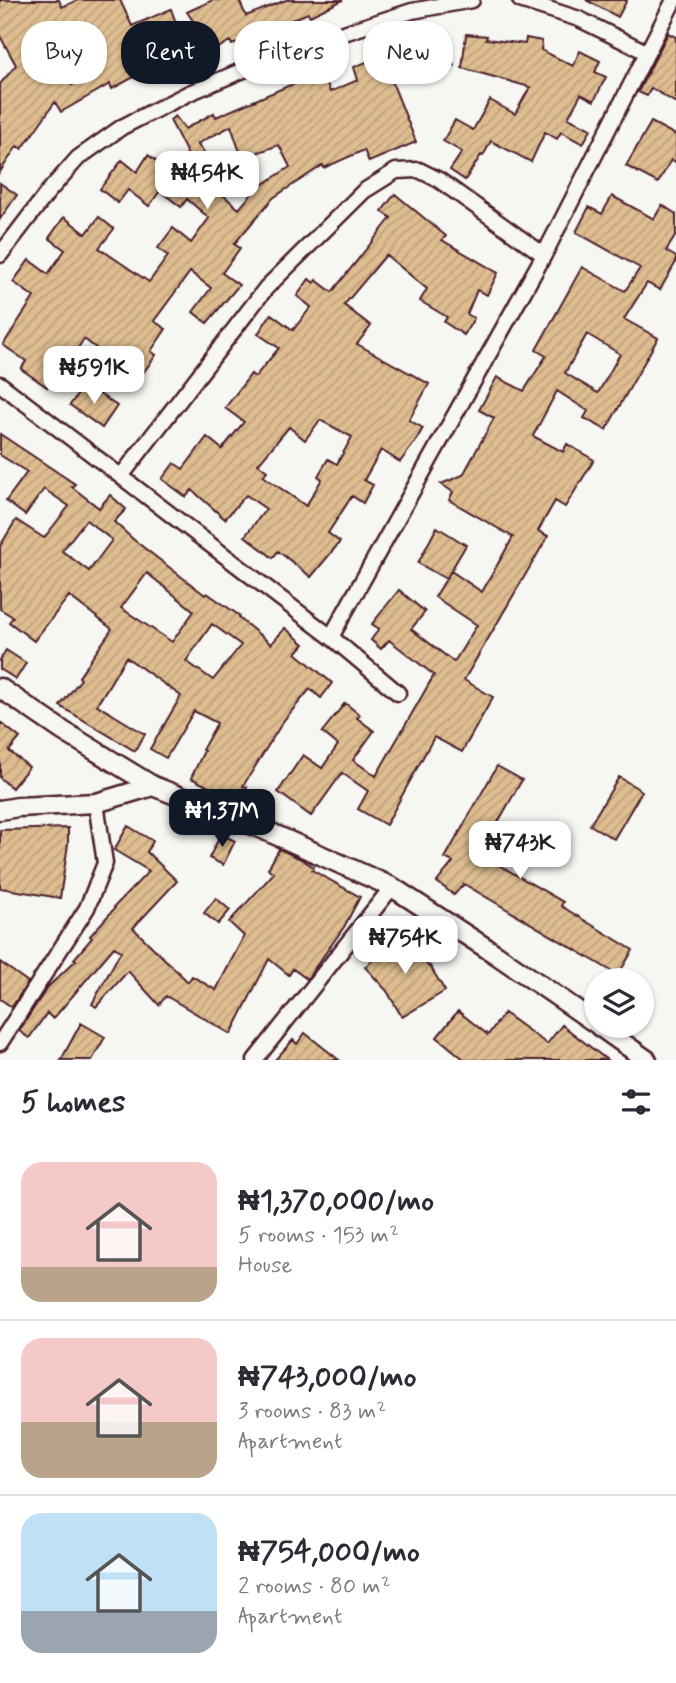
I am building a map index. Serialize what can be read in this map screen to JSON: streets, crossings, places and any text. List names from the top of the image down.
{
  "page": {
    "chip": [
      "Buy",
      "Rent",
      "Filters",
      "New"
    ],
    "price": [
      "₦454K",
      "₦591K",
      "₦1.37M",
      "₦743K",
      "₦754K"
    ],
    "heading": "5 homes",
    "list": [
      {
        "name": "₦1,370,000/mo",
        "note": "5 rooms · 153 m² · House"
      },
      {
        "name": "₦743,000/mo",
        "note": "3 rooms · 83 m² · Apartment"
      },
      {
        "name": "₦754,000/mo",
        "note": "2 rooms · 80 m² · Apartment"
      }
    ]
  }
}
